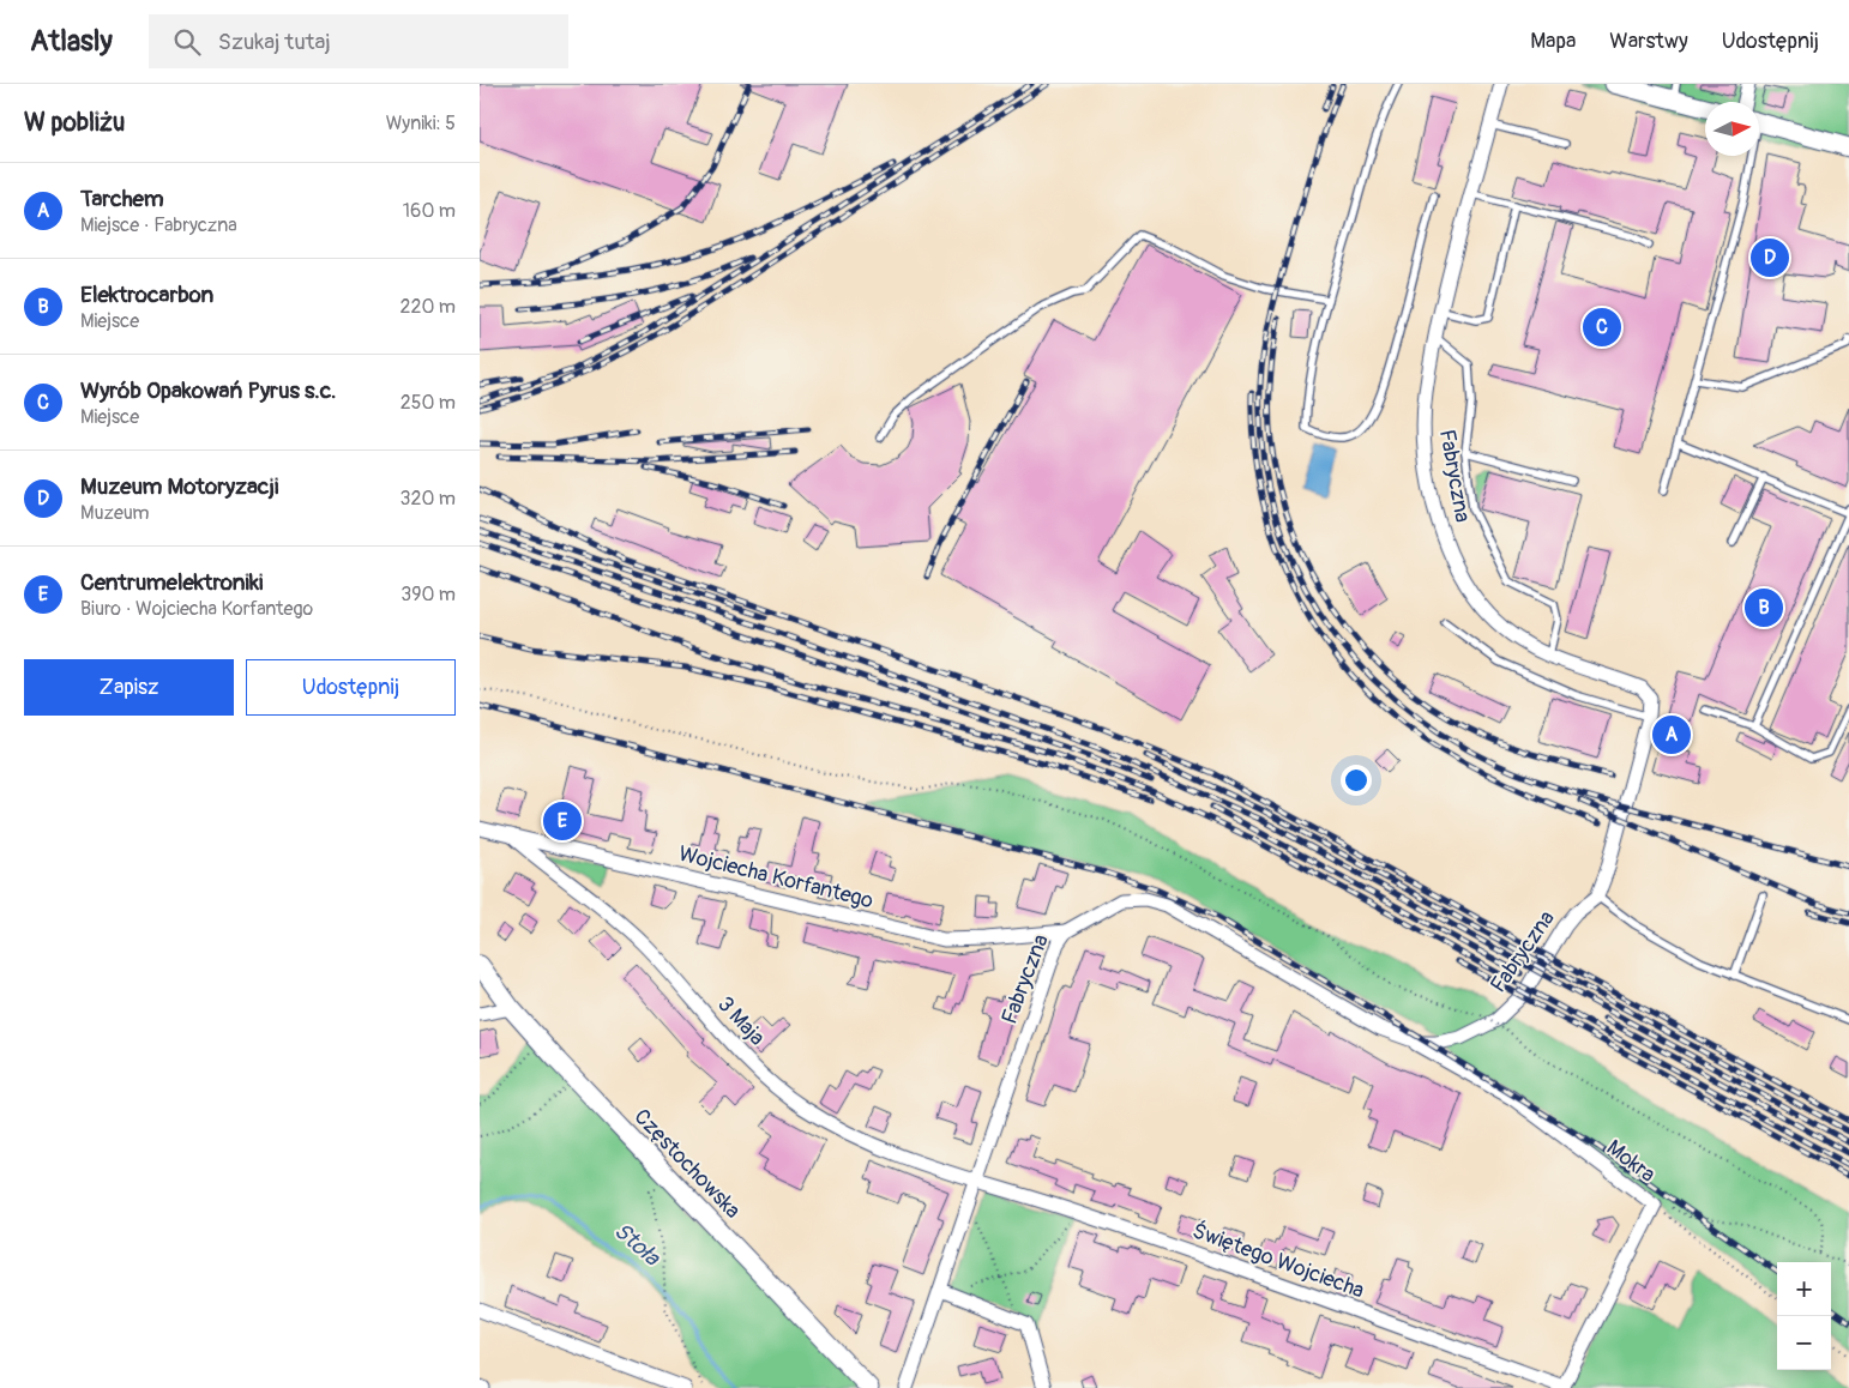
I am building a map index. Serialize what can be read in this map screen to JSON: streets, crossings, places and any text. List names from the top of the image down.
{
  "streets": {
    "street": [
      "Fabryczna",
      "Wojciecha Korfantego",
      "3 Maja",
      "Mokra",
      "Częstochowska",
      "Świętego Wojciecha"
    ]
  },
  "crossings": [
    ["Fabryczna", "Wojciecha Korfantego"],
    ["Fabryczna", "3 Maja"],
    ["Fabryczna", "Mokra"],
    ["Fabryczna", "Świętego Wojciecha"],
    ["Wojciecha Korfantego", "3 Maja"],
    ["3 Maja", "Świętego Wojciecha"],
    ["Mokra", "Świętego Wojciecha"]
  ],
  "water": ["Stoła"],
  "north": "right",
  "page": {
    "header": "Atlasly",
    "search": "Szukaj tutaj",
    "nav": ["Mapa", "Warstwy", "Udostępnij"],
    "heading": ["W pobliżu", "Wyniki: 5"],
    "list": [
      {
        "mark": "A",
        "name": "Tarchem",
        "note": "Miejsce · Fabryczna",
        "value": "160 m"
      },
      {
        "mark": "B",
        "name": "Elektrocarbon",
        "note": "Miejsce",
        "value": "220 m"
      },
      {
        "mark": "C",
        "name": "Wyrób Opakowań Pyrus s.c.",
        "note": "Miejsce",
        "value": "250 m"
      },
      {
        "mark": "D",
        "name": "Muzeum Motoryzacji",
        "note": "Muzeum",
        "value": "320 m"
      },
      {
        "mark": "E",
        "name": "Centrumelektroniki",
        "note": "Biuro · Wojciecha Korfantego",
        "value": "390 m"
      }
    ],
    "pins": [
      "D",
      "C",
      "B",
      "A",
      "E"
    ],
    "buttons": ["Zapisz", "Udostępnij"],
    "map_buttons": ["+", "−"]
  }
}
